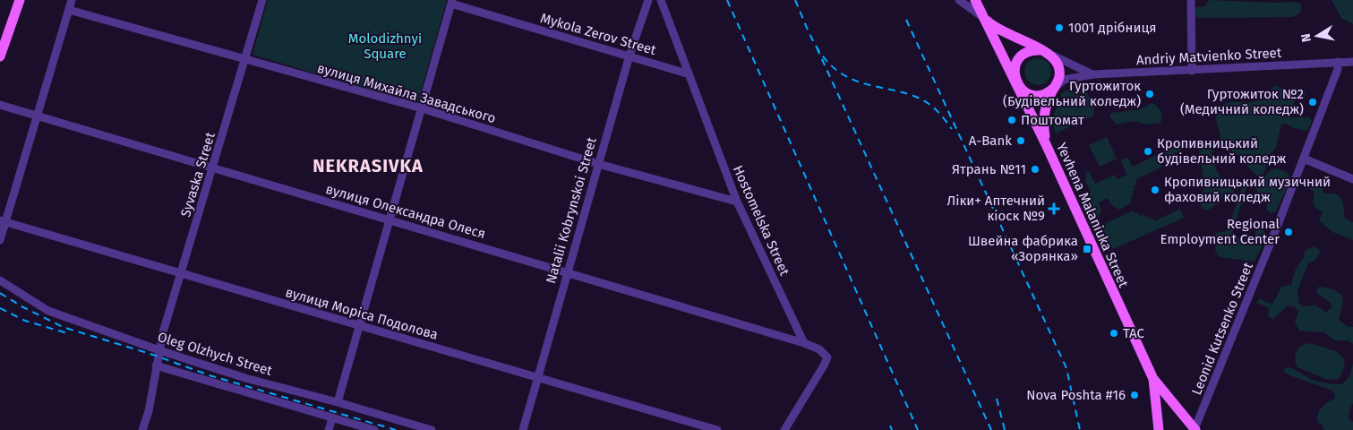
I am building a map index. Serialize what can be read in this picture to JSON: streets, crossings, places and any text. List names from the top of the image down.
{
  "streets": {
    "main road": ["Yevhena Malaniuka Street"],
    "street": [
      "Mykola Zerov Street",
      "Andriy Matvienko Street",
      "вулиця Михайла Завадського",
      "Syvaska Street",
      "Natalii Kobrynskoi Street",
      "вулиця Олександра Олеся",
      "Hostomelska Street",
      "вулиця Моріса Подолова",
      "Leonid Kutsenko Street",
      "Oleg Olzhych Street"
    ]
  },
  "crossings": [
    ["Mykola Zerov Street", "Natalii Kobrynskoi Street"],
    ["Mykola Zerov Street", "Hostomelska Street"],
    ["Andriy Matvienko Street", "Yevhena Malaniuka Street"],
    ["Andriy Matvienko Street", "Leonid Kutsenko Street"],
    ["вулиця Михайла Завадського", "Syvaska Street"],
    ["вулиця Михайла Завадського", "Natalii Kobrynskoi Street"],
    ["вулиця Михайла Завадського", "Hostomelska Street"],
    ["Syvaska Street", "вулиця Олександра Олеся"],
    ["Syvaska Street", "вулиця Моріса Подолова"],
    ["Syvaska Street", "Oleg Olzhych Street"],
    ["Natalii Kobrynskoi Street", "вулиця Олександра Олеся"],
    ["Natalii Kobrynskoi Street", "вулиця Моріса Подолова"],
    ["вулиця Олександра Олеся", "Hostomelska Street"]
  ],
  "districts": ["NEKRASIVKA"],
  "parks": ["Molodіzhnyi Square"],
  "places": {
    "other": [
      "1001 дрібниця",
      "Гуртожиток (Будівельний коледж)",
      "Гуртожиток №2 (Медичний коледж)",
      "Поштомат",
      "A-Bank",
      "Кропивницький будівельний коледж",
      "Ятрань №11",
      "Кропивницький музичний фаховий коледж",
      "Regional Employment Center",
      "ТАС",
      "Nova Poshta #16"
    ],
    "health": ["Ліки+ Аптечний кіоск №9"],
    "transit": ["Швейна фабрика «Зорянка»"]
  },
  "north": "left"
}
